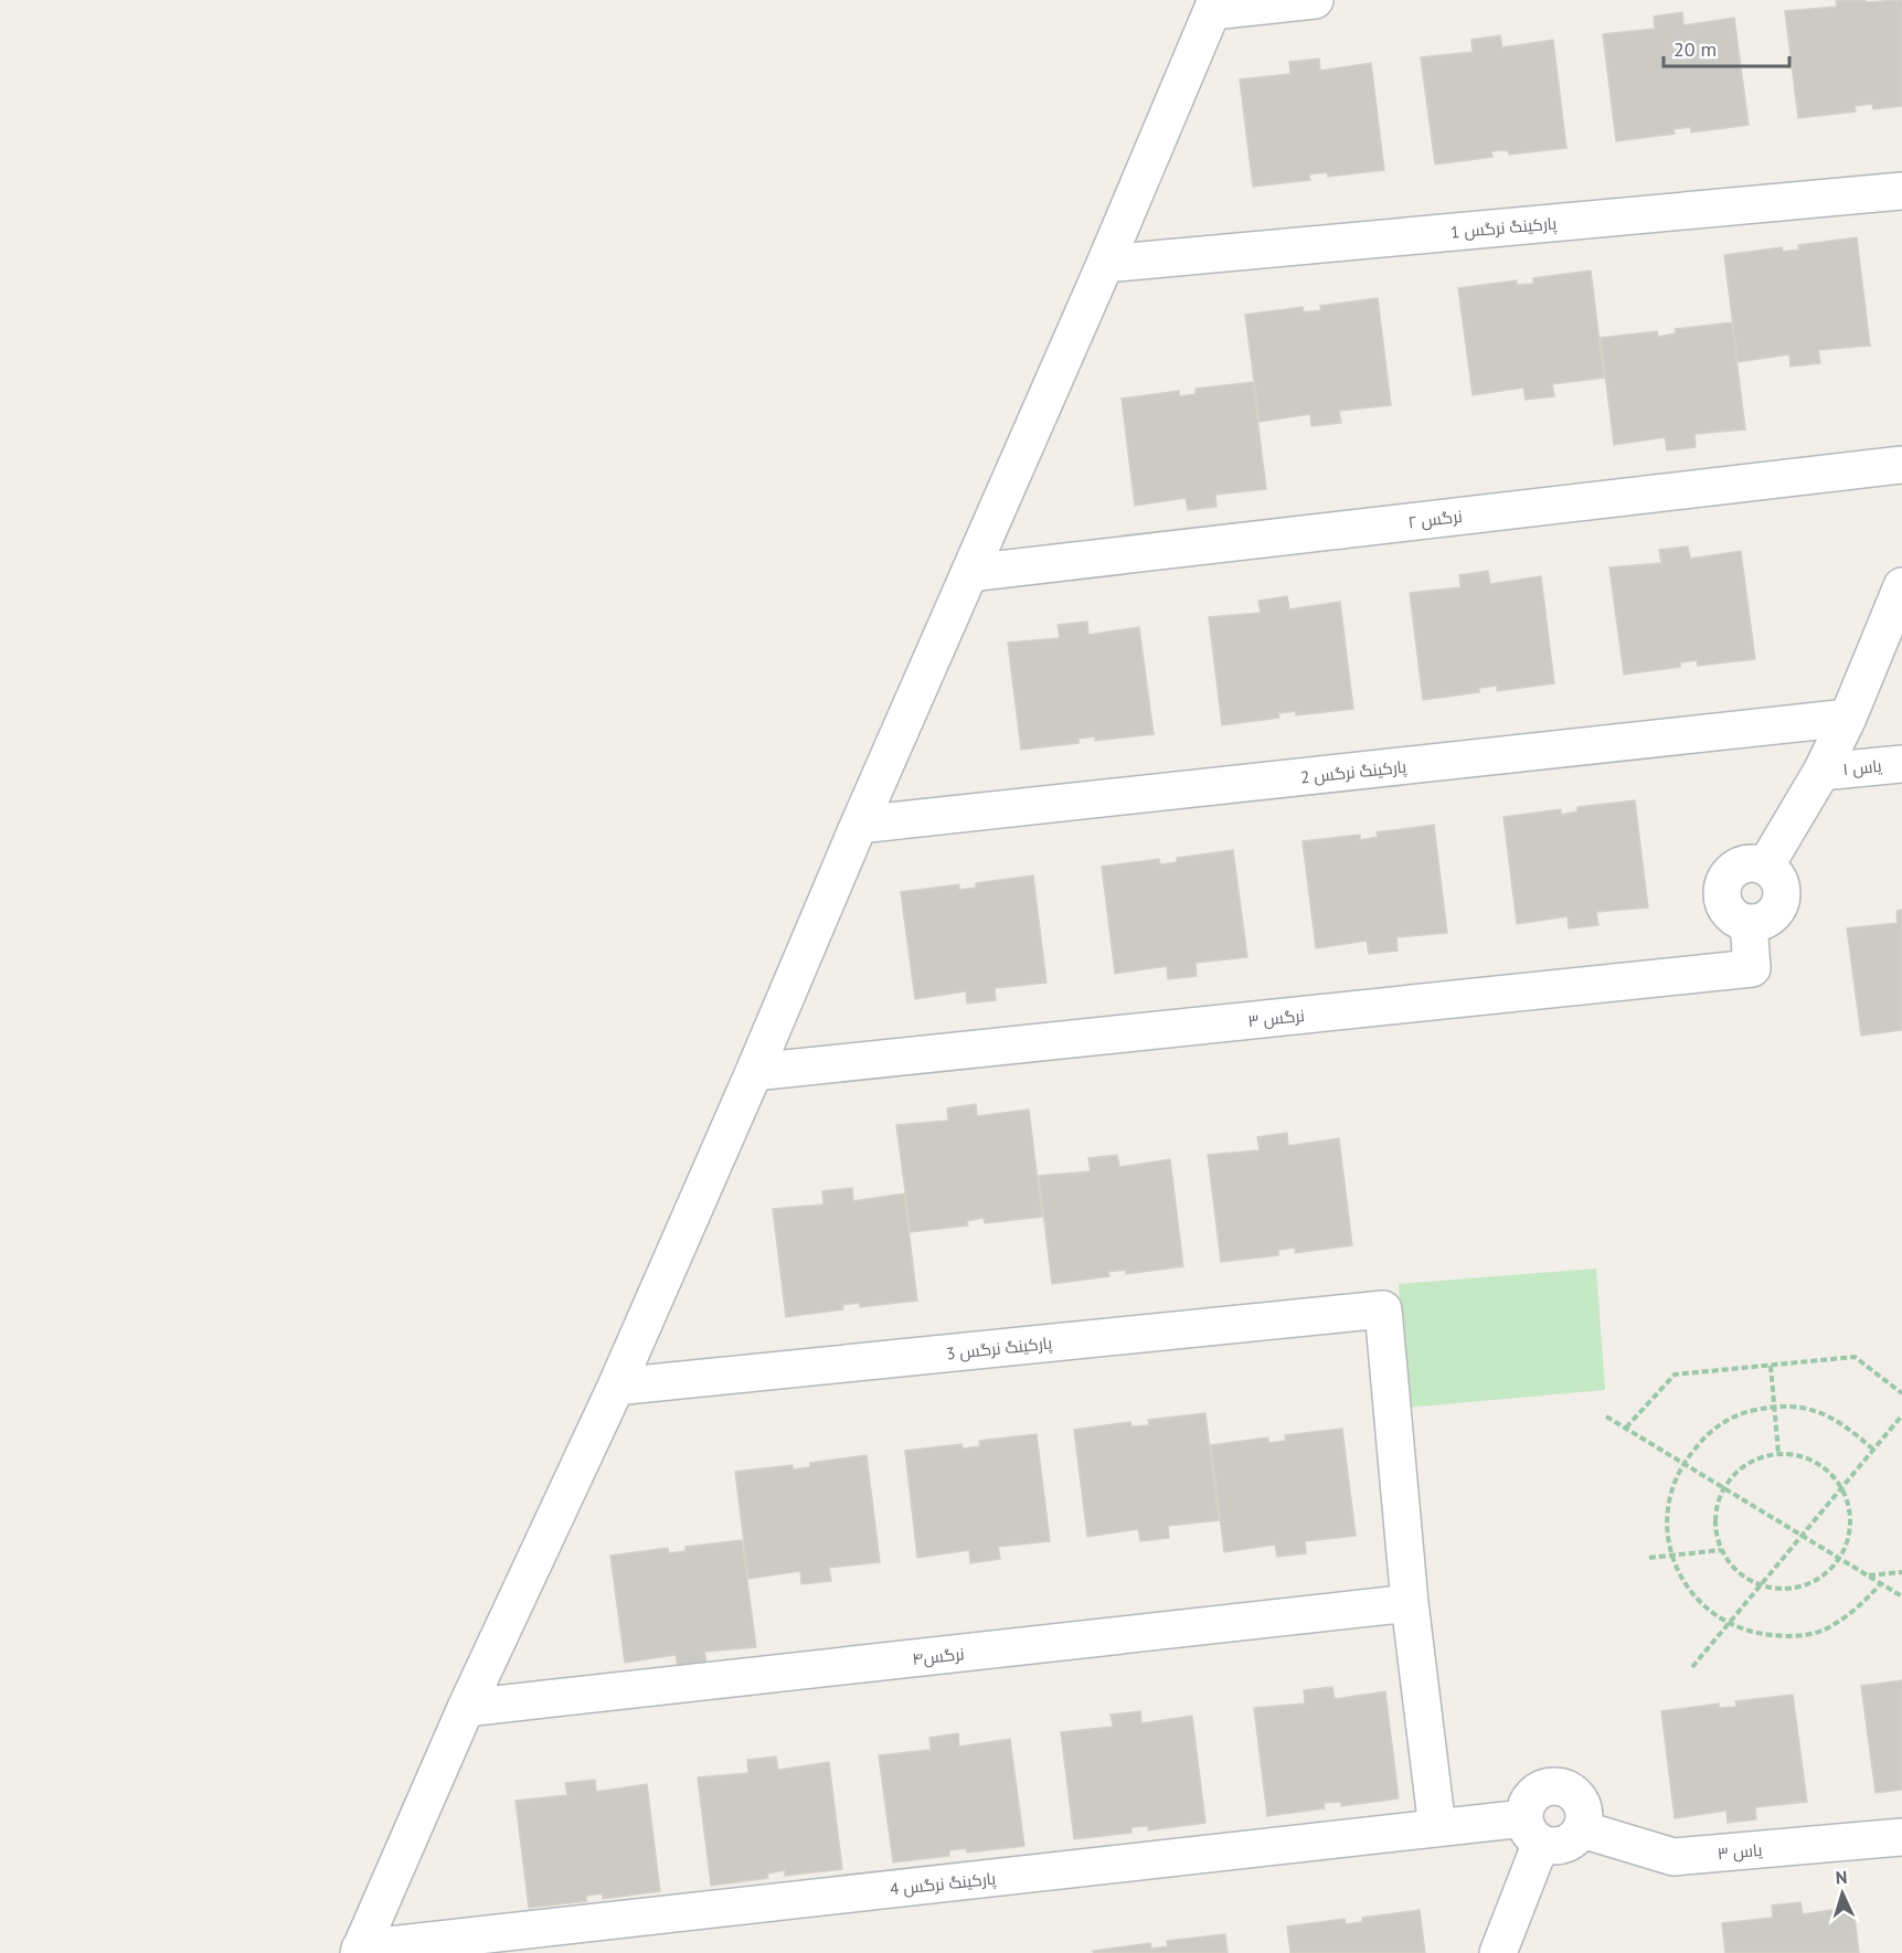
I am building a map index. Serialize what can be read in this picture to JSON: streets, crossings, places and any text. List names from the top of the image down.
{
  "streets": {
    "street": [
      "پارکینگ نرگس 1",
      "نرگس ۲",
      "یاس ۱",
      "پارکینگ نرگس 2",
      "نرگس ۳",
      "پارکینگ نرگس 3",
      "نرگس۴",
      "یاس ۳",
      "پارکینگ نرگس 4"
    ]
  },
  "crossings": [
    ["یاس ۱", "نرگس ۳"],
    ["پارکینگ نرگس 3", "نرگس۴"],
    ["یاس ۳", "پارکینگ نرگس 4"]
  ],
  "scale_bar": "20 m",
  "north": "top"
}
